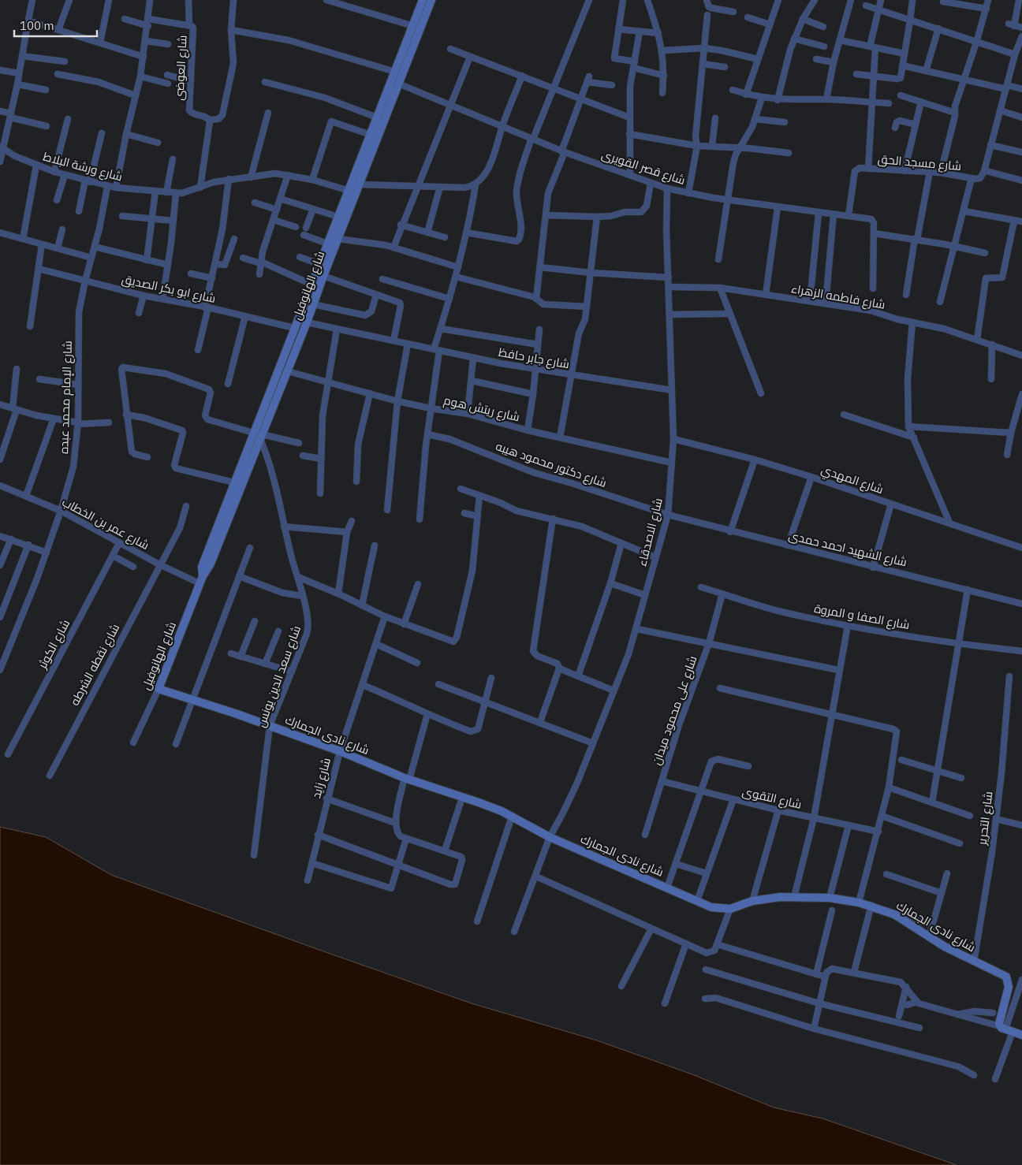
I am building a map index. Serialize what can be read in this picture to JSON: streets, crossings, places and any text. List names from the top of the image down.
{
  "streets": {
    "street": [
      "شارع العوضى",
      "شارع مسجد الحق",
      "شارع ورشة البلاط",
      "شارع قصر القويرى",
      "شارع الهانوفيل",
      "شارع ابو بكر الصديق",
      "شارع فاطمه الزهراء",
      "شارع جابر حافظ",
      "شارع الإمام محمد عبده",
      "شارع ريتش هوم",
      "شارع دكتور محمود هيبه",
      "شارع المهدي",
      "شارع عمر بن الخطاب",
      "شارع الاصدقاء",
      "شارع الشهيد احمد حمدى",
      "شارع الصفا و المروة",
      "شارع الكوثر",
      "شارع نقطه الشرطه",
      "شارع سعد الدين يونس",
      "شارع على محمود ميدان",
      "شارع نادى الجمارك",
      "شارع زايد",
      "شارع التقوى",
      "شارع التحرير"
    ]
  },
  "crossings": [
    ["شارع مسجد الحق", "شارع قصر القويرى"],
    ["شارع ورشة البلاط", "شارع الهانوفيل"],
    ["شارع ورشة البلاط", "شارع الإمام محمد عبده"],
    ["شارع قصر القويرى", "شارع الهانوفيل"],
    ["شارع قصر القويرى", "شارع الاصدقاء"],
    ["شارع الهانوفيل", "شارع ابو بكر الصديق"],
    ["شارع الهانوفيل", "شارع جابر حافظ"],
    ["شارع الهانوفيل", "شارع ريتش هوم"],
    ["شارع الهانوفيل", "شارع عمر بن الخطاب"],
    ["شارع الهانوفيل", "شارع سعد الدين يونس"],
    ["شارع الهانوفيل", "شارع نادى الجمارك"],
    ["شارع ابو بكر الصديق", "شارع الإمام محمد عبده"],
    ["شارع فاطمه الزهراء", "شارع الاصدقاء"],
    ["شارع جابر حافظ", "شارع الاصدقاء"],
    ["شارع الإمام محمد عبده", "شارع عمر بن الخطاب"],
    ["شارع ريتش هوم", "شارع الاصدقاء"],
    ["شارع دكتور محمود هيبه", "شارع الاصدقاء"],
    ["شارع دكتور محمود هيبه", "شارع الشهيد احمد حمدى"],
    ["شارع المهدي", "شارع الاصدقاء"],
    ["شارع عمر بن الخطاب", "شارع الكوثر"],
    ["شارع عمر بن الخطاب", "شارع نقطه الشرطه"],
    ["شارع الاصدقاء", "شارع الشهيد احمد حمدى"],
    ["شارع الاصدقاء", "شارع نادى الجمارك"],
    ["شارع الصفا و المروة", "شارع على محمود ميدان"],
    ["شارع سعد الدين يونس", "شارع نادى الجمارك"],
    ["شارع على محمود ميدان", "شارع التقوى"],
    ["شارع نادى الجمارك", "شارع زايد"],
    ["شارع نادى الجمارك", "شارع التحرير"]
  ],
  "scale_bar": "100 m"
}
